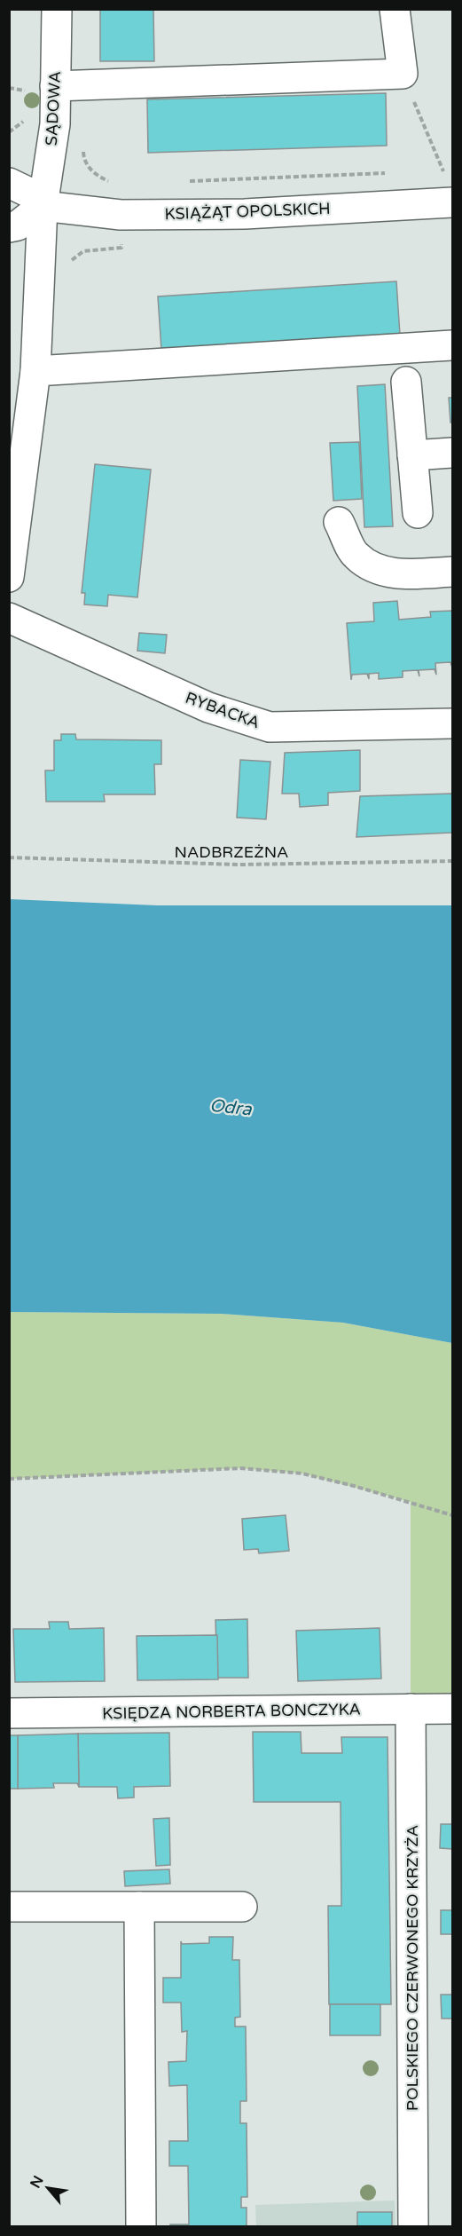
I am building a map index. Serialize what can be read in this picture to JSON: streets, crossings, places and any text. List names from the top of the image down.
{
  "streets": {
    "street": [
      "SĄDOWA",
      "KSIĄŻĄT OPOLSKICH",
      "RYBACKA",
      "KSIĘDZA NORBERTA BONCZYKA",
      "POLSKIEGO CZERWONEGO KRZYŻA"
    ],
    "path": ["NADBRZEŻNA"]
  },
  "crossings": [
    ["SĄDOWA", "KSIĄŻĄT OPOLSKICH"],
    ["KSIĘDZA NORBERTA BONCZYKA", "POLSKIEGO CZERWONEGO KRZYŻA"]
  ],
  "water": ["Odra"],
  "north": "top left"
}
